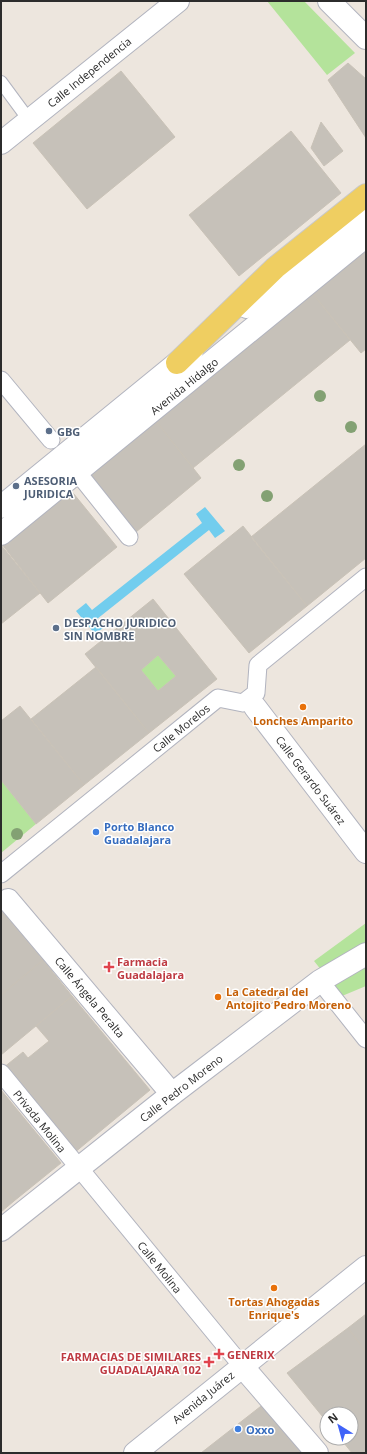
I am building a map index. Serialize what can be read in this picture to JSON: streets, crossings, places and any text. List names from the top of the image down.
{
  "streets": {
    "street": [
      "Calle Independencia",
      "Avenida Hidalgo",
      "Calle Morelos",
      "Calle Gerardo Suárez",
      "Calle Ángela Peralta",
      "Calle Pedro Moreno",
      "Privada Molina",
      "Calle Molina",
      "Avenida Juárez"
    ]
  },
  "crossings": [
    ["Calle Ángela Peralta", "Calle Pedro Moreno"],
    ["Calle Pedro Moreno", "Privada Molina"],
    ["Calle Pedro Moreno", "Calle Molina"],
    ["Privada Molina", "Calle Molina"],
    ["Calle Molina", "Avenida Juárez"]
  ],
  "places": {
    "other": [
      "GBG",
      "ASESORIA JURIDICA",
      "DESPACHO JURIDICO SIN NOMBRE",
      "Lonches Amparito",
      "Porto Blanco Guadalajara",
      "La Catedral del Antojito Pedro Moreno",
      "Tortas Ahogadas Enrique's",
      "Oxxo"
    ],
    "health": ["Farmacia Guadalajara", "GENERIX", "FARMACIAS DE SIMILARES GUADALAJARA 102"]
  },
  "north": "top left"
}
